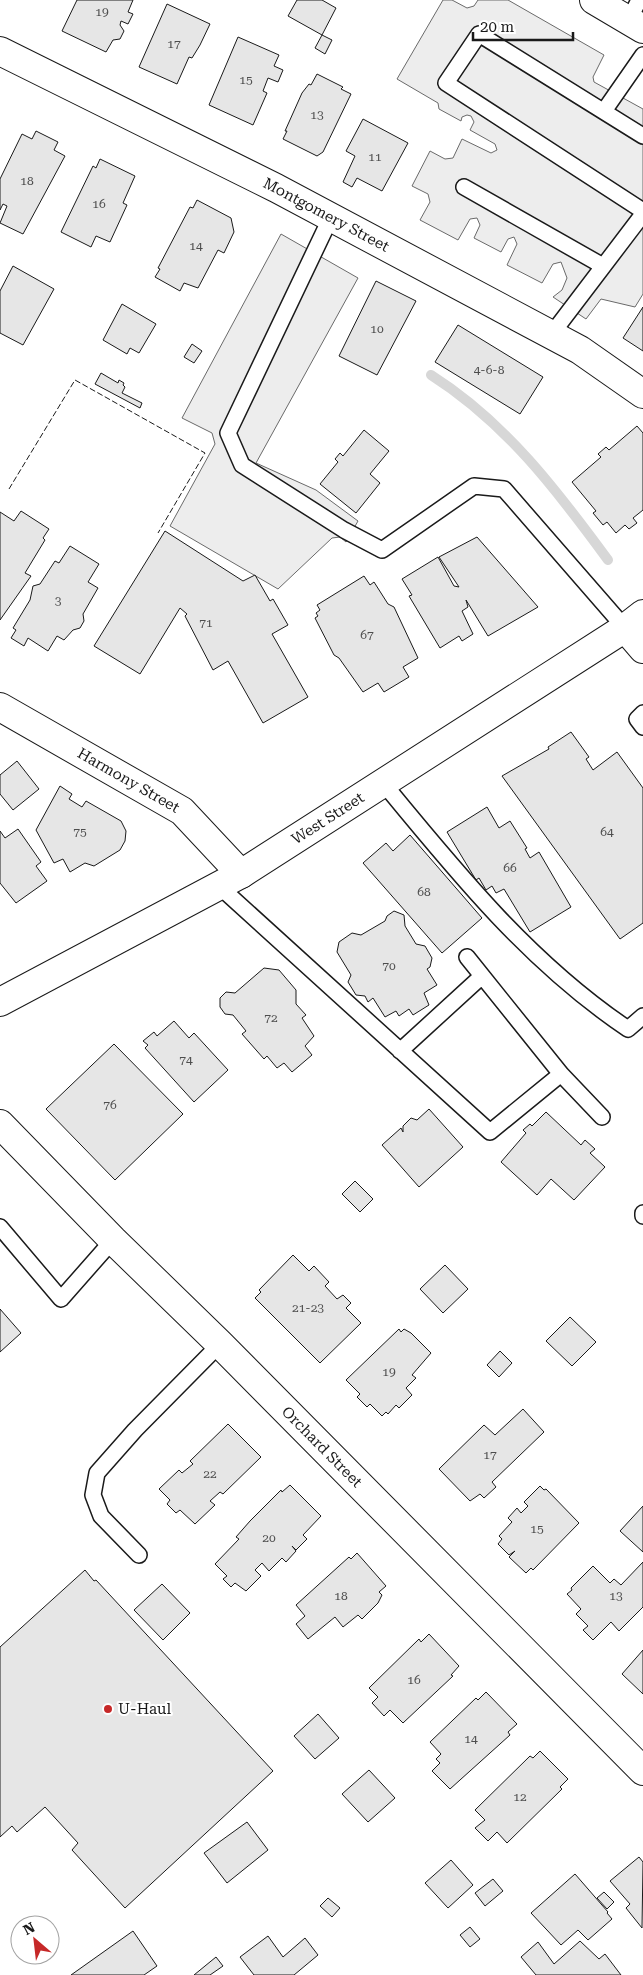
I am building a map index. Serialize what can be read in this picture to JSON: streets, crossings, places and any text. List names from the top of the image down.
{
  "streets": {
    "street": [
      "Montgomery Street",
      "Harmony Street",
      "West Street",
      "Orchard Street"
    ]
  },
  "crossings": [
    ["Harmony Street", "West Street"]
  ],
  "places": ["U-Haul"],
  "house_numbers": [
    "19",
    "17",
    "15",
    "13",
    "11",
    "18",
    "16",
    "14",
    "10",
    "4-6-8",
    "3",
    "71",
    "67",
    "75",
    "64",
    "66",
    "68",
    "70",
    "72",
    "74",
    "76",
    "21-23",
    "19",
    "17",
    "22",
    "15",
    "20",
    "18",
    "13",
    "16",
    "14",
    "12"
  ],
  "scale_bar": "20 m",
  "north": "top left"
}
